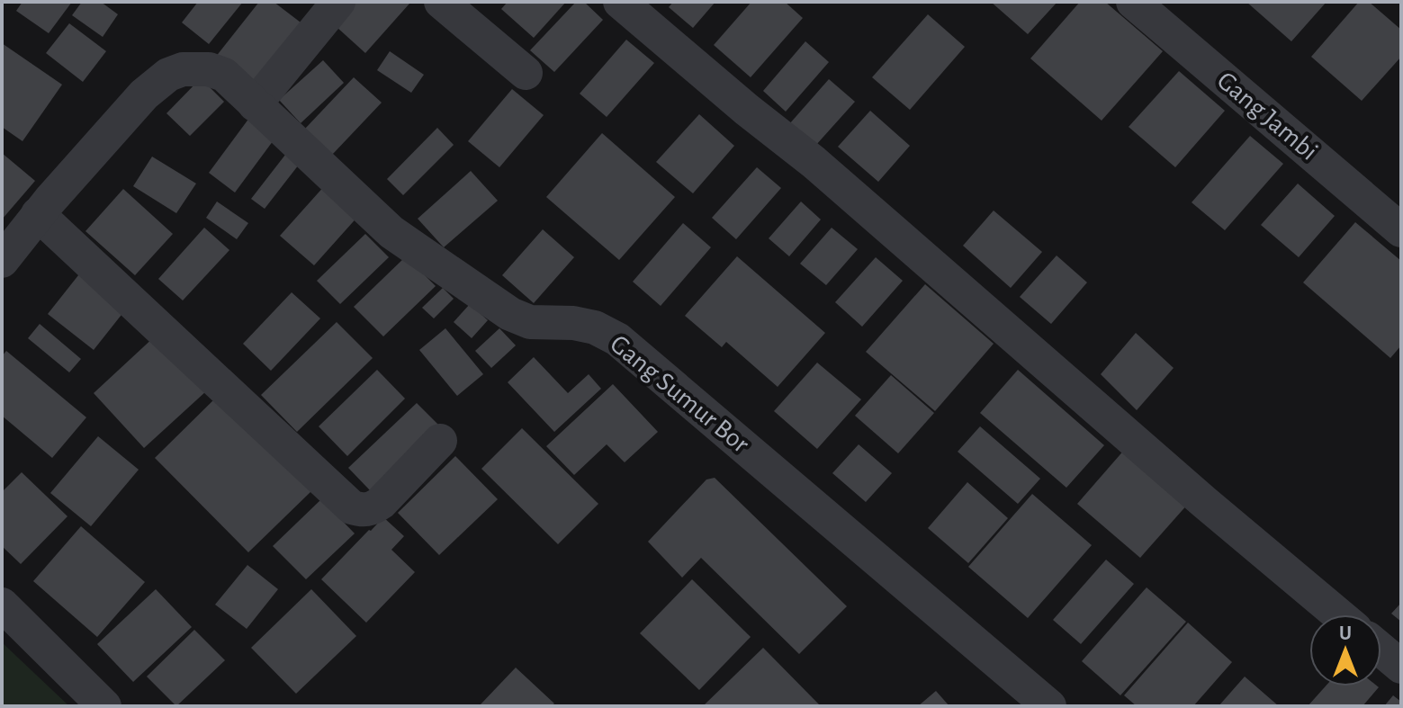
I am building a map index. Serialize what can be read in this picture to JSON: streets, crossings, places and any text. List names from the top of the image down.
{
  "streets": {
    "street": ["Gang Jambi", "Gang Sumur Bor"]
  },
  "north": "top"
}
